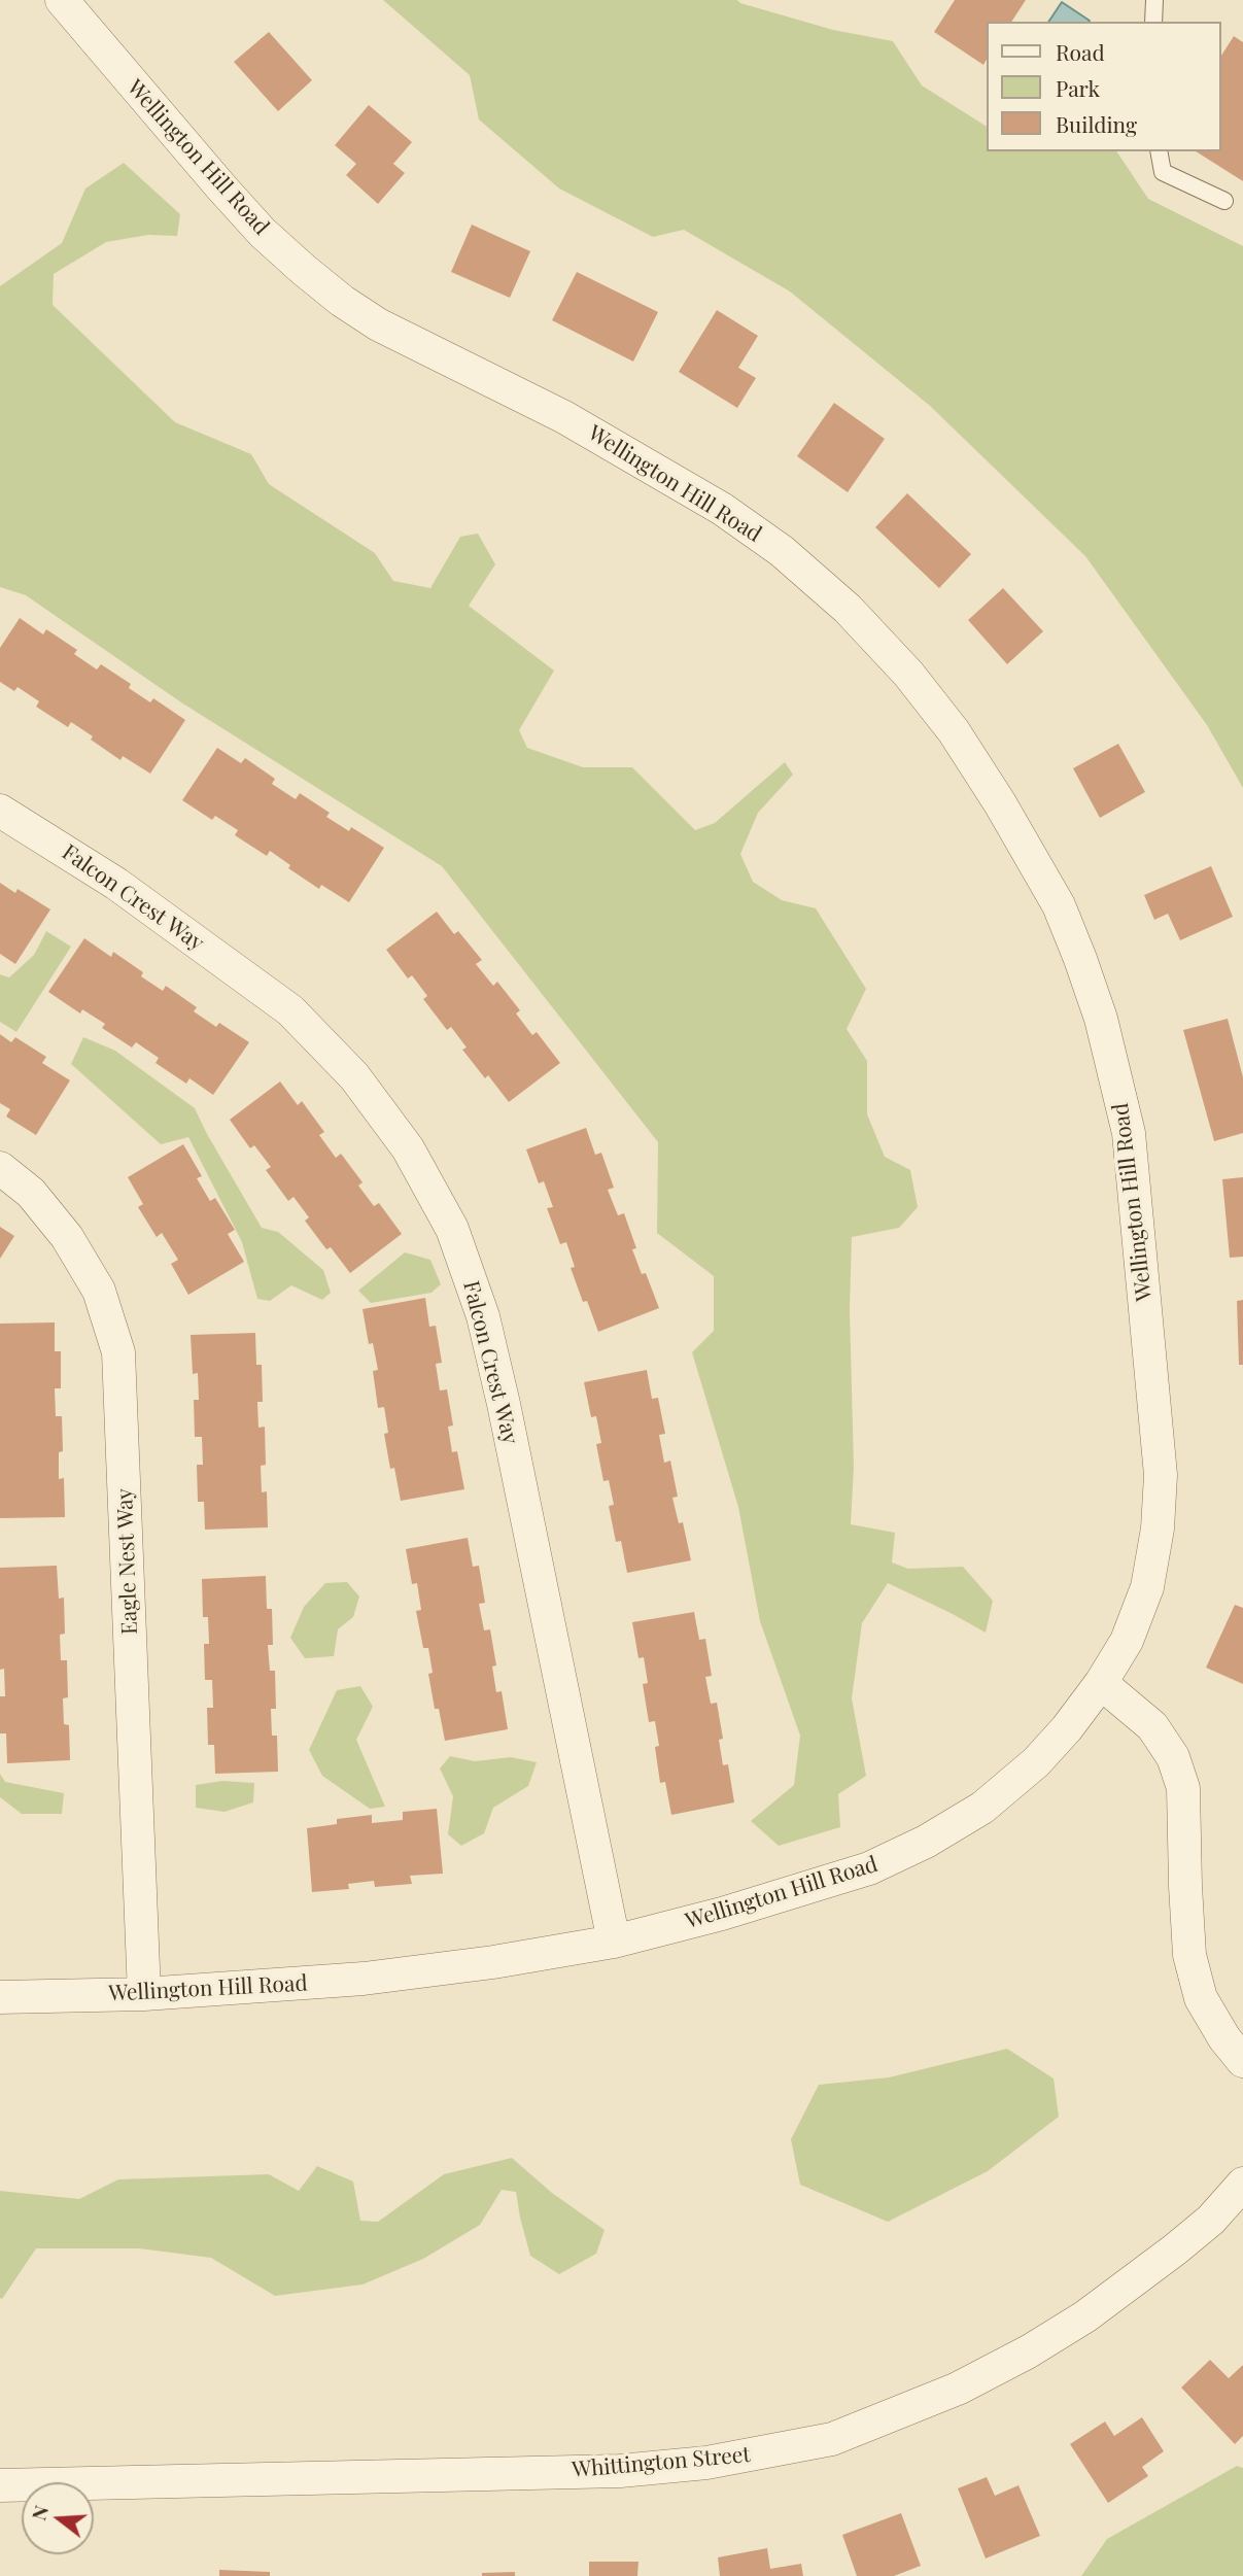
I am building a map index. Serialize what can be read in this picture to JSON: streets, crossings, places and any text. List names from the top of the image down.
{
  "streets": {
    "street": [
      "Wellington Hill Road",
      "Falcon Crest Way",
      "Eagle Nest Way",
      "Whittington Street"
    ]
  },
  "crossings": [
    ["Wellington Hill Road", "Falcon Crest Way"],
    ["Wellington Hill Road", "Eagle Nest Way"]
  ],
  "legend": ["Road", "Park", "Building"],
  "north": "left"
}
